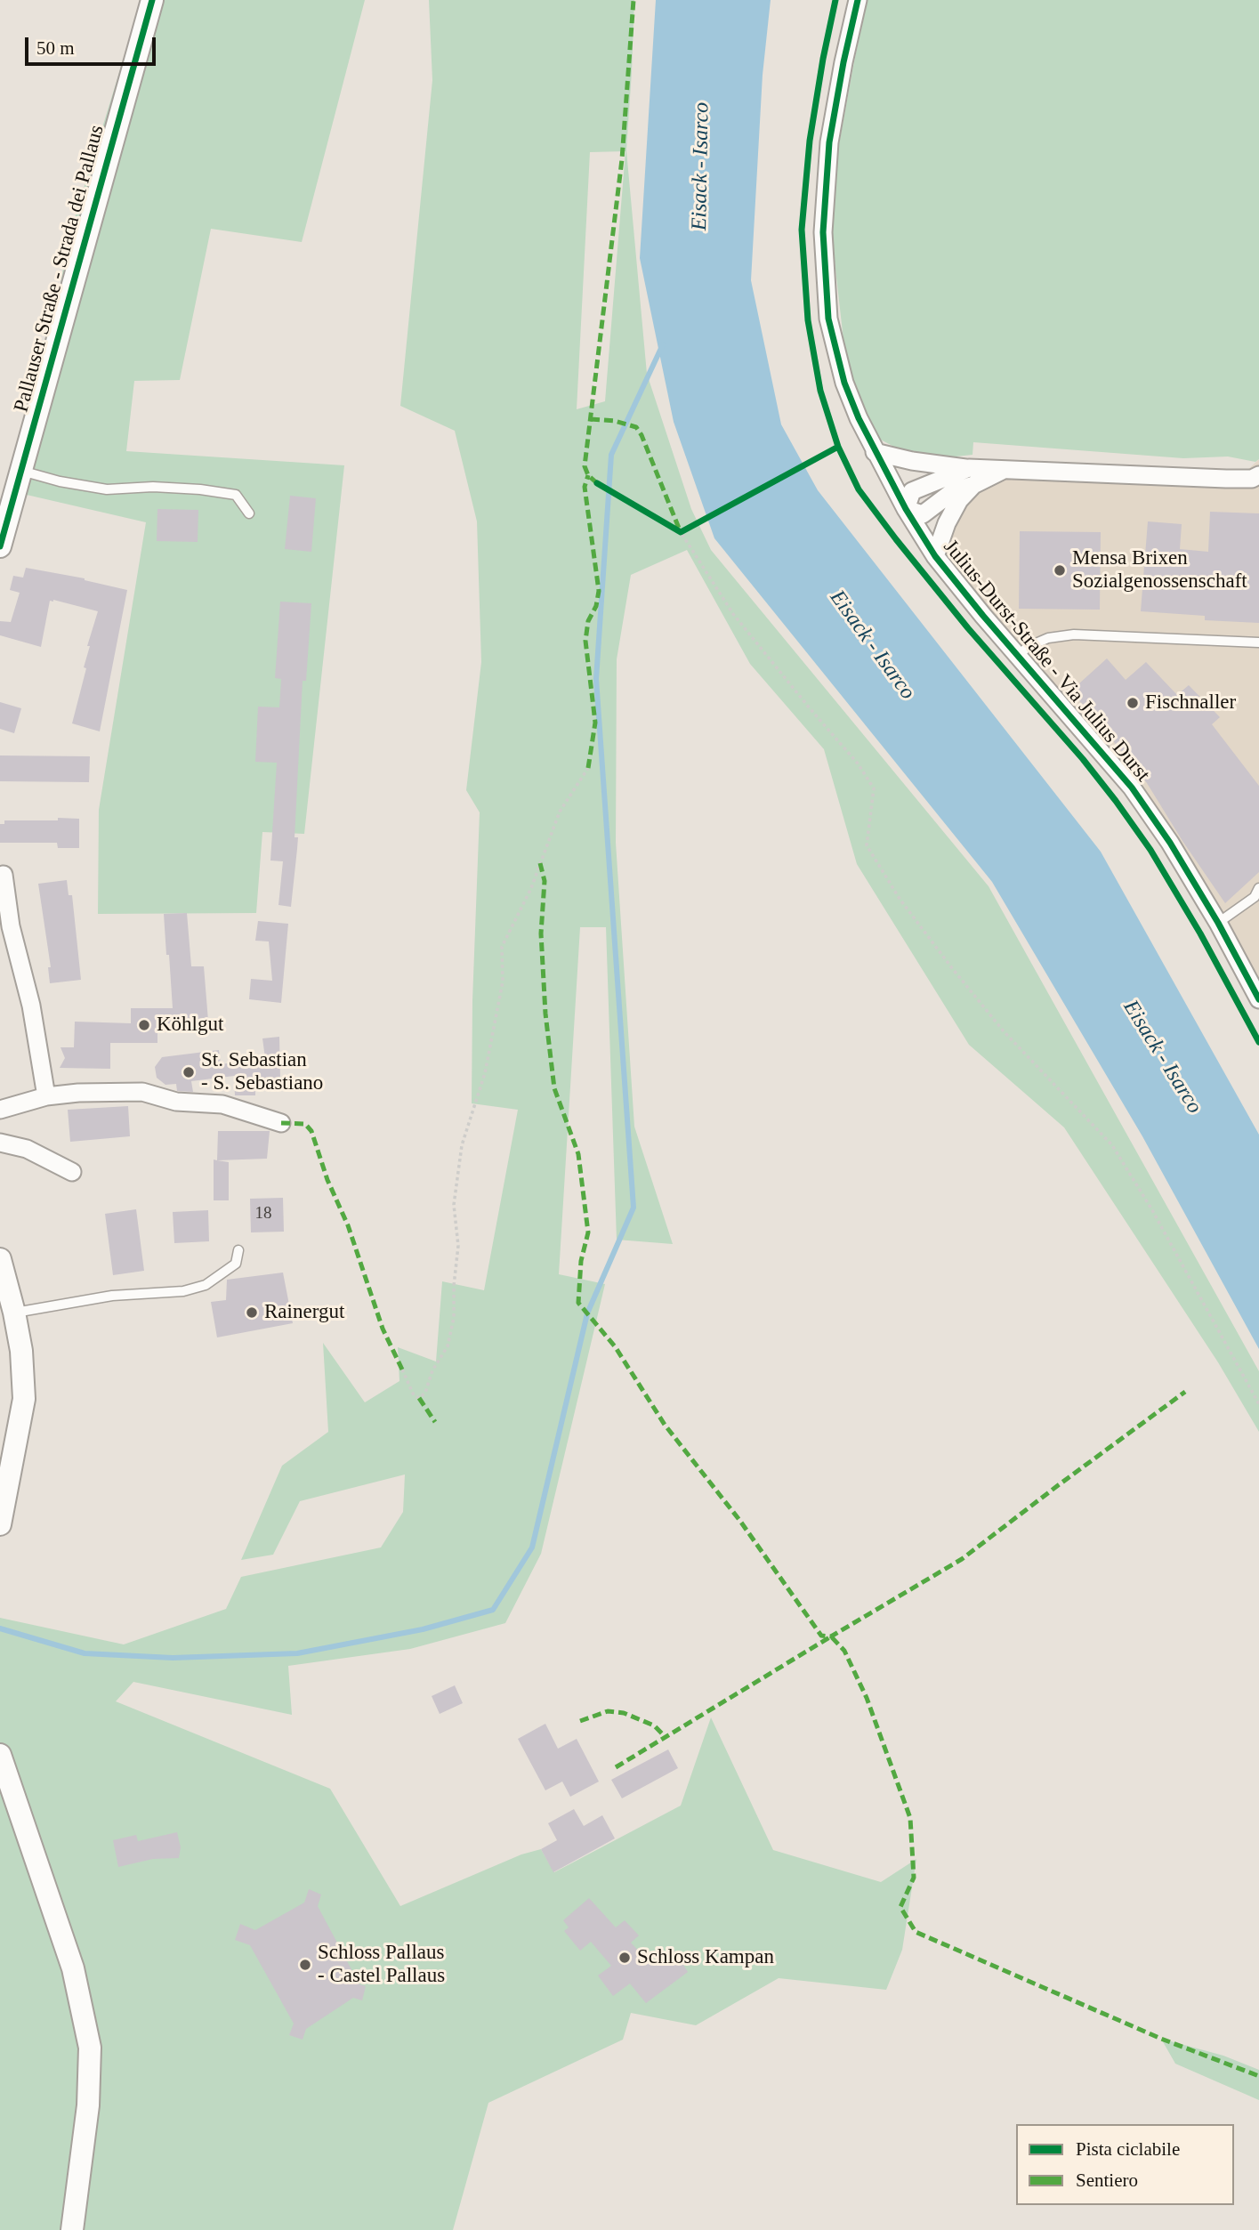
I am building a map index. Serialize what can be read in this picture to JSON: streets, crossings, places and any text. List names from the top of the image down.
{
  "streets": {
    "street": ["Pallauser Straße - Strada dei Pallaus", "Julius-Durst-Straße - Via Julius Durst"]
  },
  "water": ["Eisack - Isarco"],
  "places": [
    "Mensa Brixen Sozialgenossenschaft",
    "Fischnaller",
    "Köhlgut",
    "St. Sebastian - S. Sebastiano",
    "Rainergut",
    "Schloss Kampan",
    "Schloss Pallaus - Castel Pallaus"
  ],
  "house_numbers": ["18"],
  "legend": ["Pista ciclabile", "Sentiero"],
  "scale_bar": "50 m"
}
